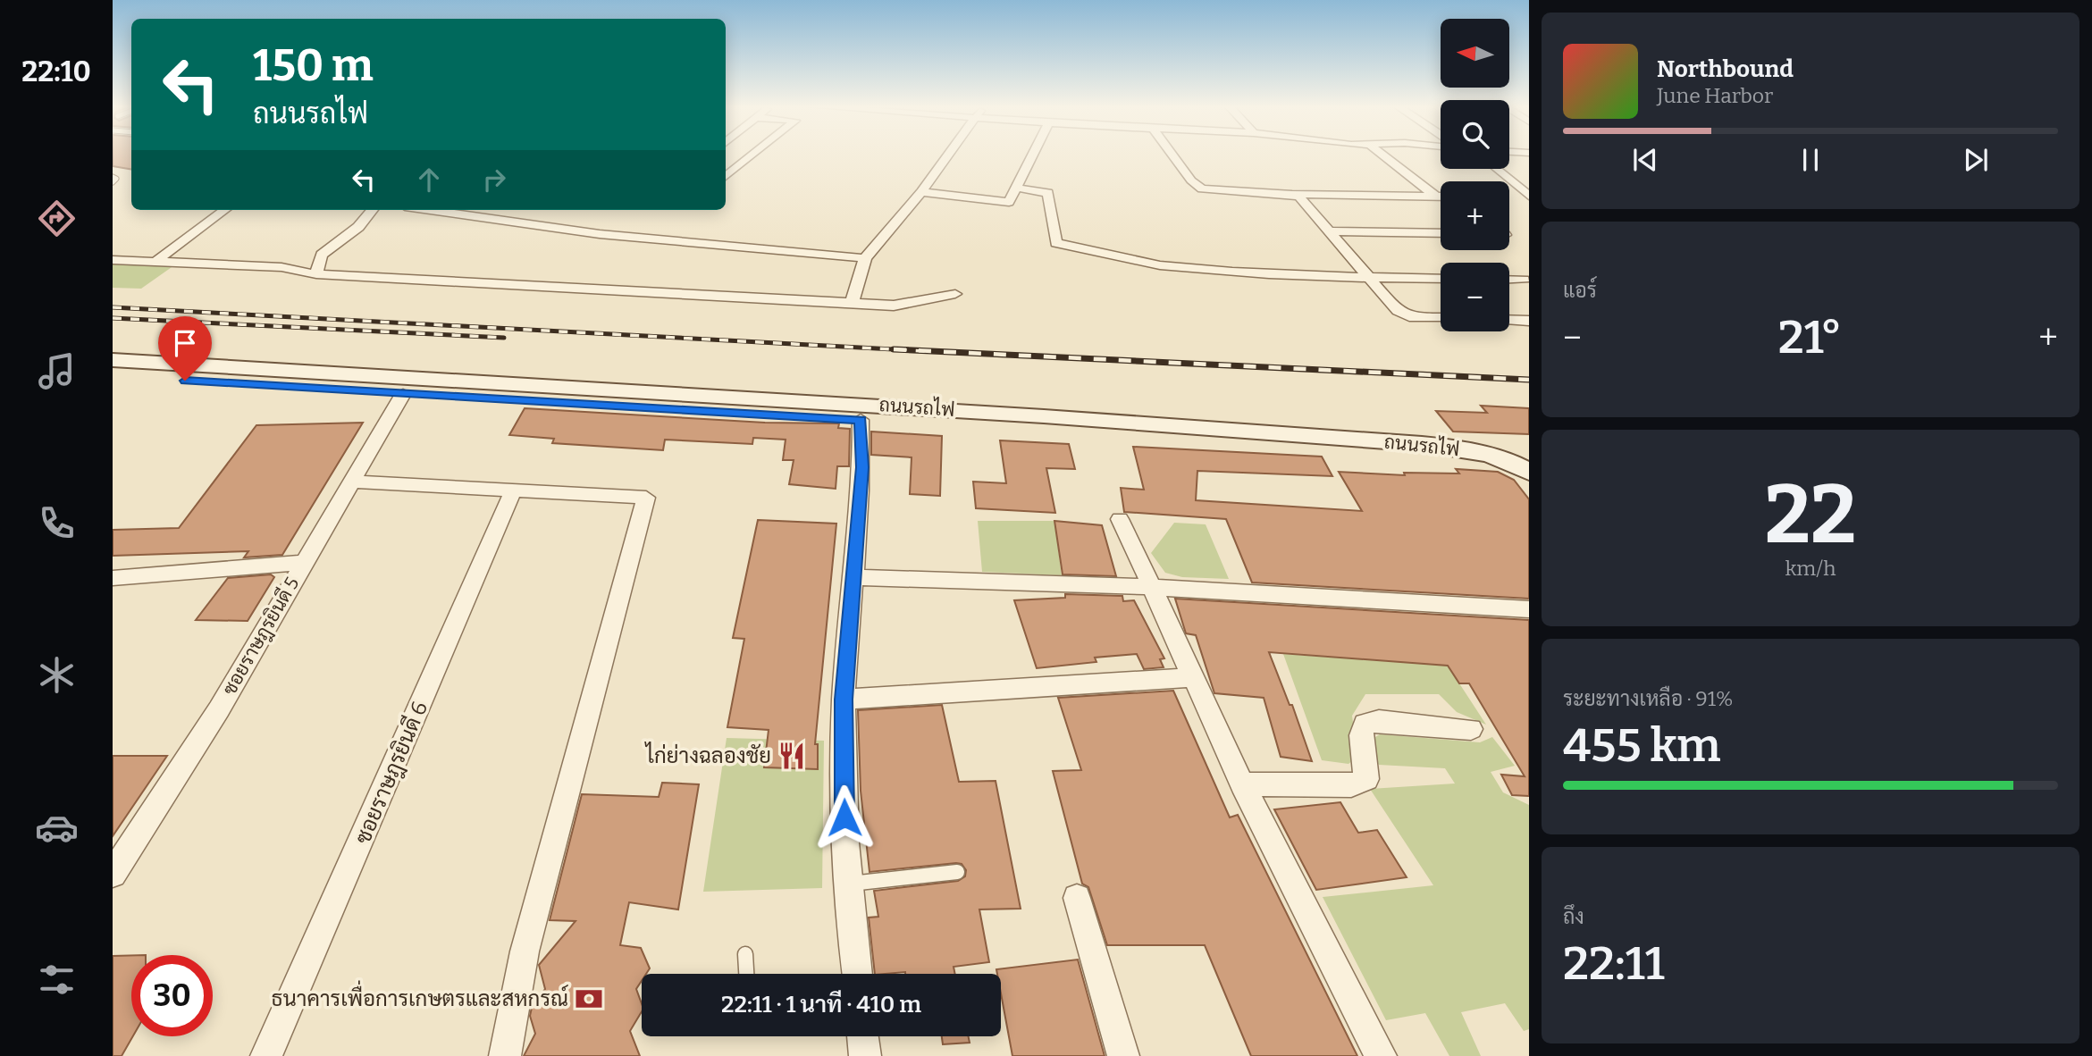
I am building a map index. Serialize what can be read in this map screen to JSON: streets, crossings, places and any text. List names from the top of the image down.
{
  "streets": {
    "street": ["ถนนรถไฟ", "ซอยราษฎรยินดี 5", "ซอยราษฎรยินดี 6"]
  },
  "crossings": [
    ["ถนนรถไฟ", "ซอยราษฎรยินดี 5"]
  ],
  "places": {
    "restaurant": ["ไก่ย่างฉลองชัย"],
    "bank": ["ธนาคารเพื่อการเกษตรและสหกรณ์"]
  },
  "north": "left",
  "page": {
    "tabs": "22:10",
    "map_buttons": ["+", "−"],
    "turn": ["150 m", "ถนนรถไฟ"],
    "song": ["Northbound", "June Harbor"],
    "tile": [
      "แอร์",
      ["22", "km/h"],
      ["ระยะทางเหลือ · 91%", "455 km"],
      ["ถึง", "22:11"]
    ],
    "heat": ["−", "21°", "+"],
    "limit": "30",
    "trip": "22:11 · 1 นาที · 410 m"
  }
}
